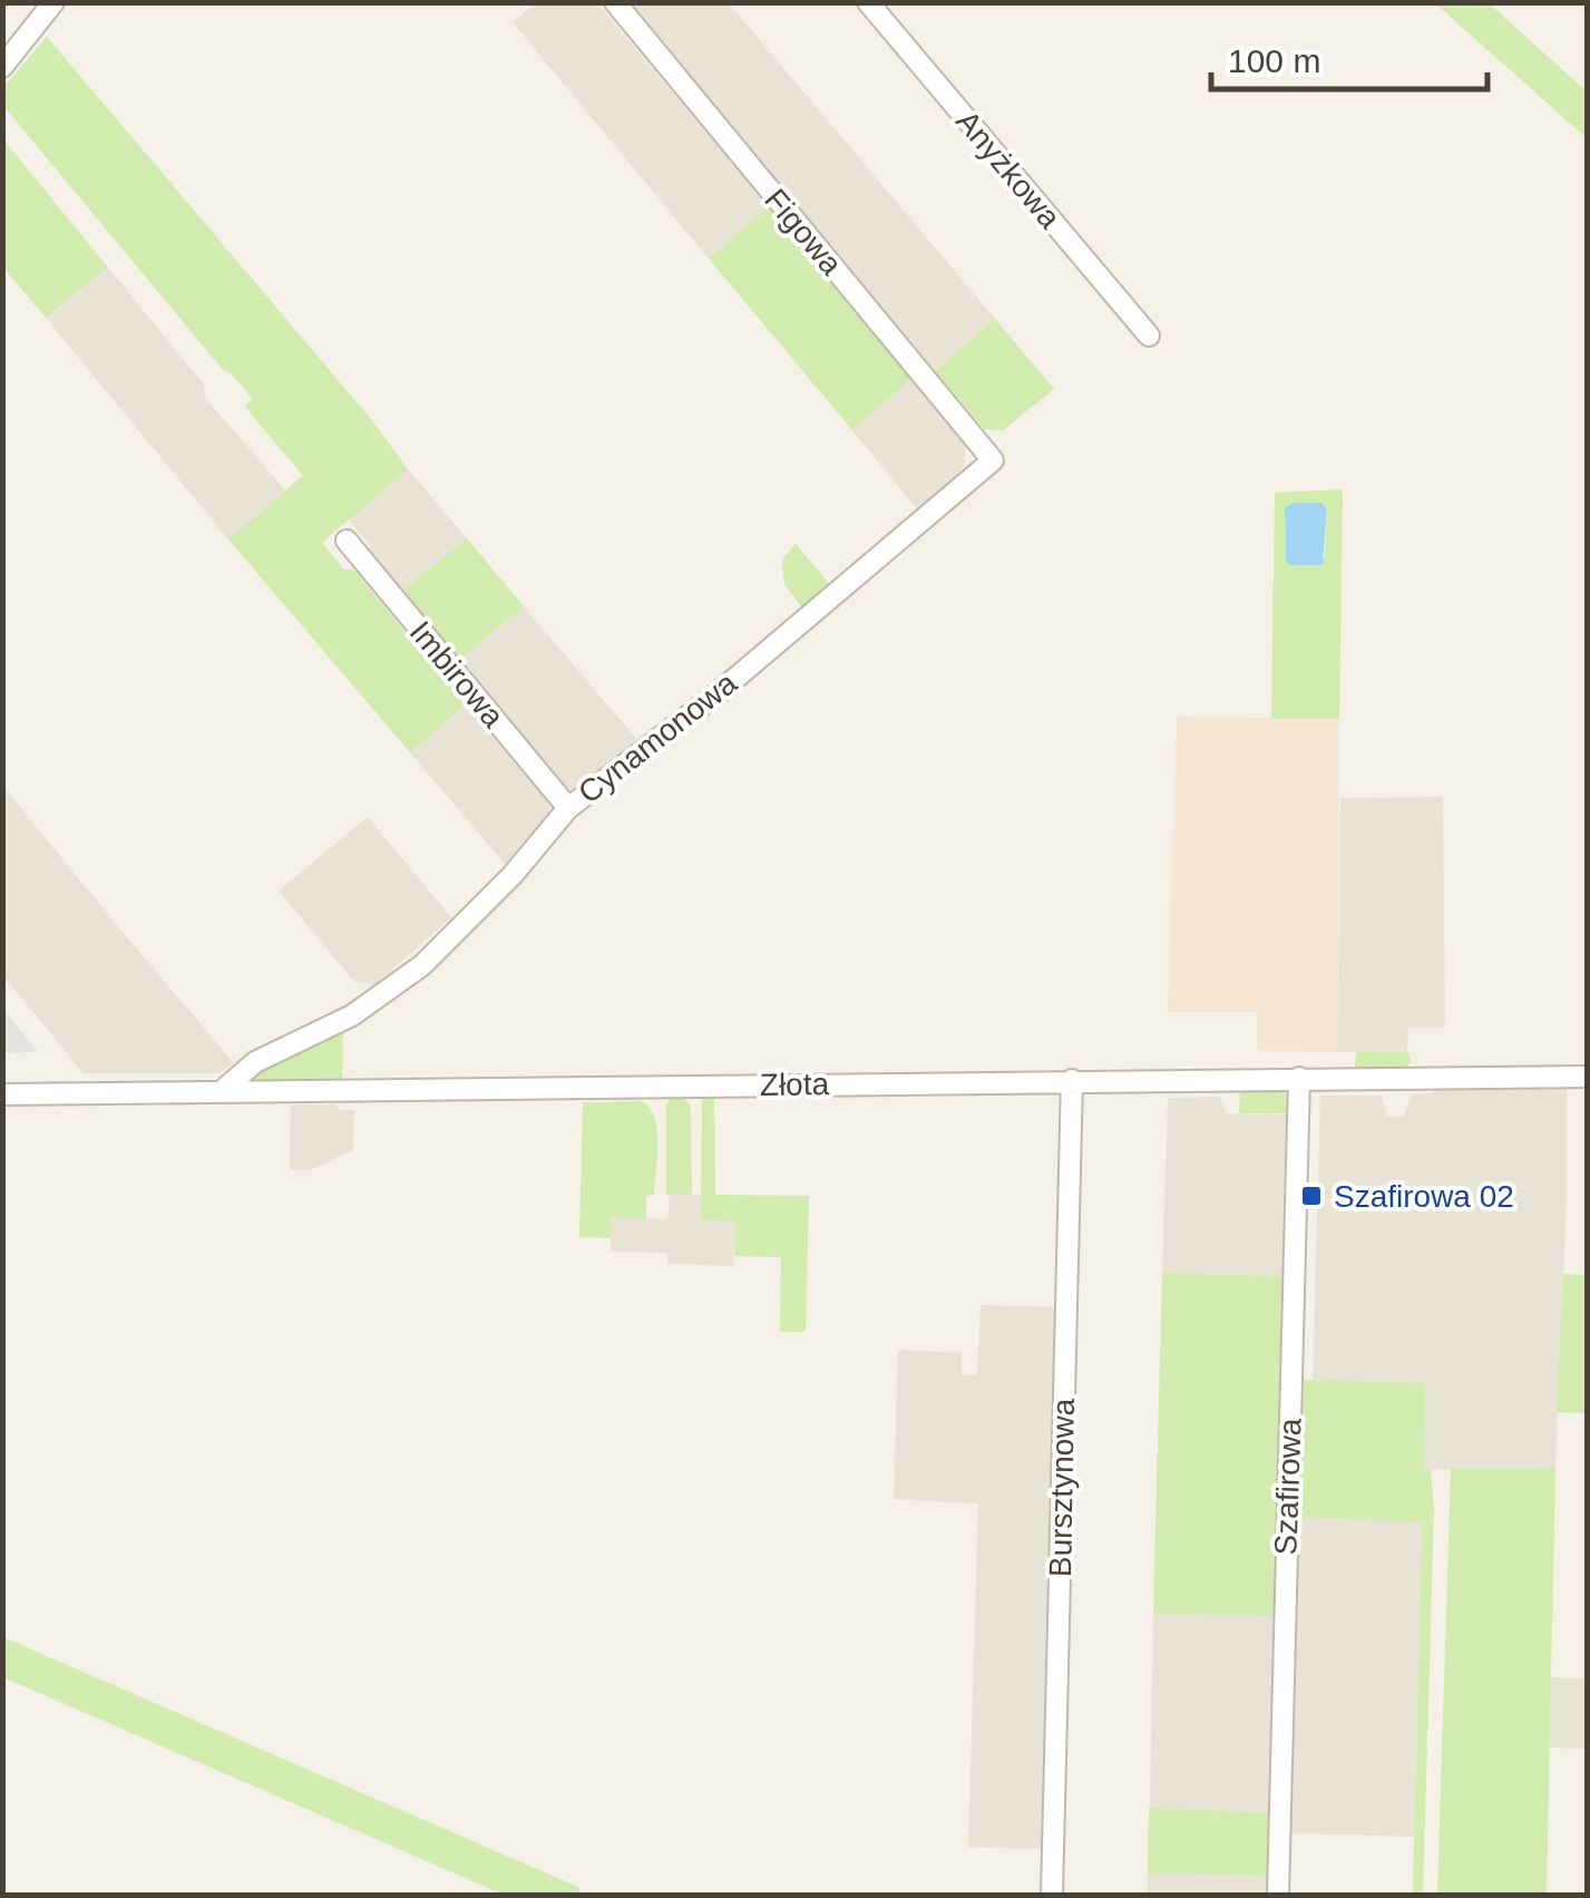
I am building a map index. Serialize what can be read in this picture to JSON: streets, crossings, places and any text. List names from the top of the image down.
{
  "streets": {
    "street": [
      "Anyżkowa",
      "Figowa",
      "Imbirowa",
      "Cynamonowa",
      "Złota",
      "Szafirowa",
      "Bursztynowa"
    ]
  },
  "crossings": [
    ["Figowa", "Cynamonowa"],
    ["Imbirowa", "Cynamonowa"],
    ["Cynamonowa", "Złota"],
    ["Złota", "Szafirowa"],
    ["Złota", "Bursztynowa"]
  ],
  "places": {
    "transit": ["Szafirowa 02"]
  },
  "scale_bar": "100 m"
}
